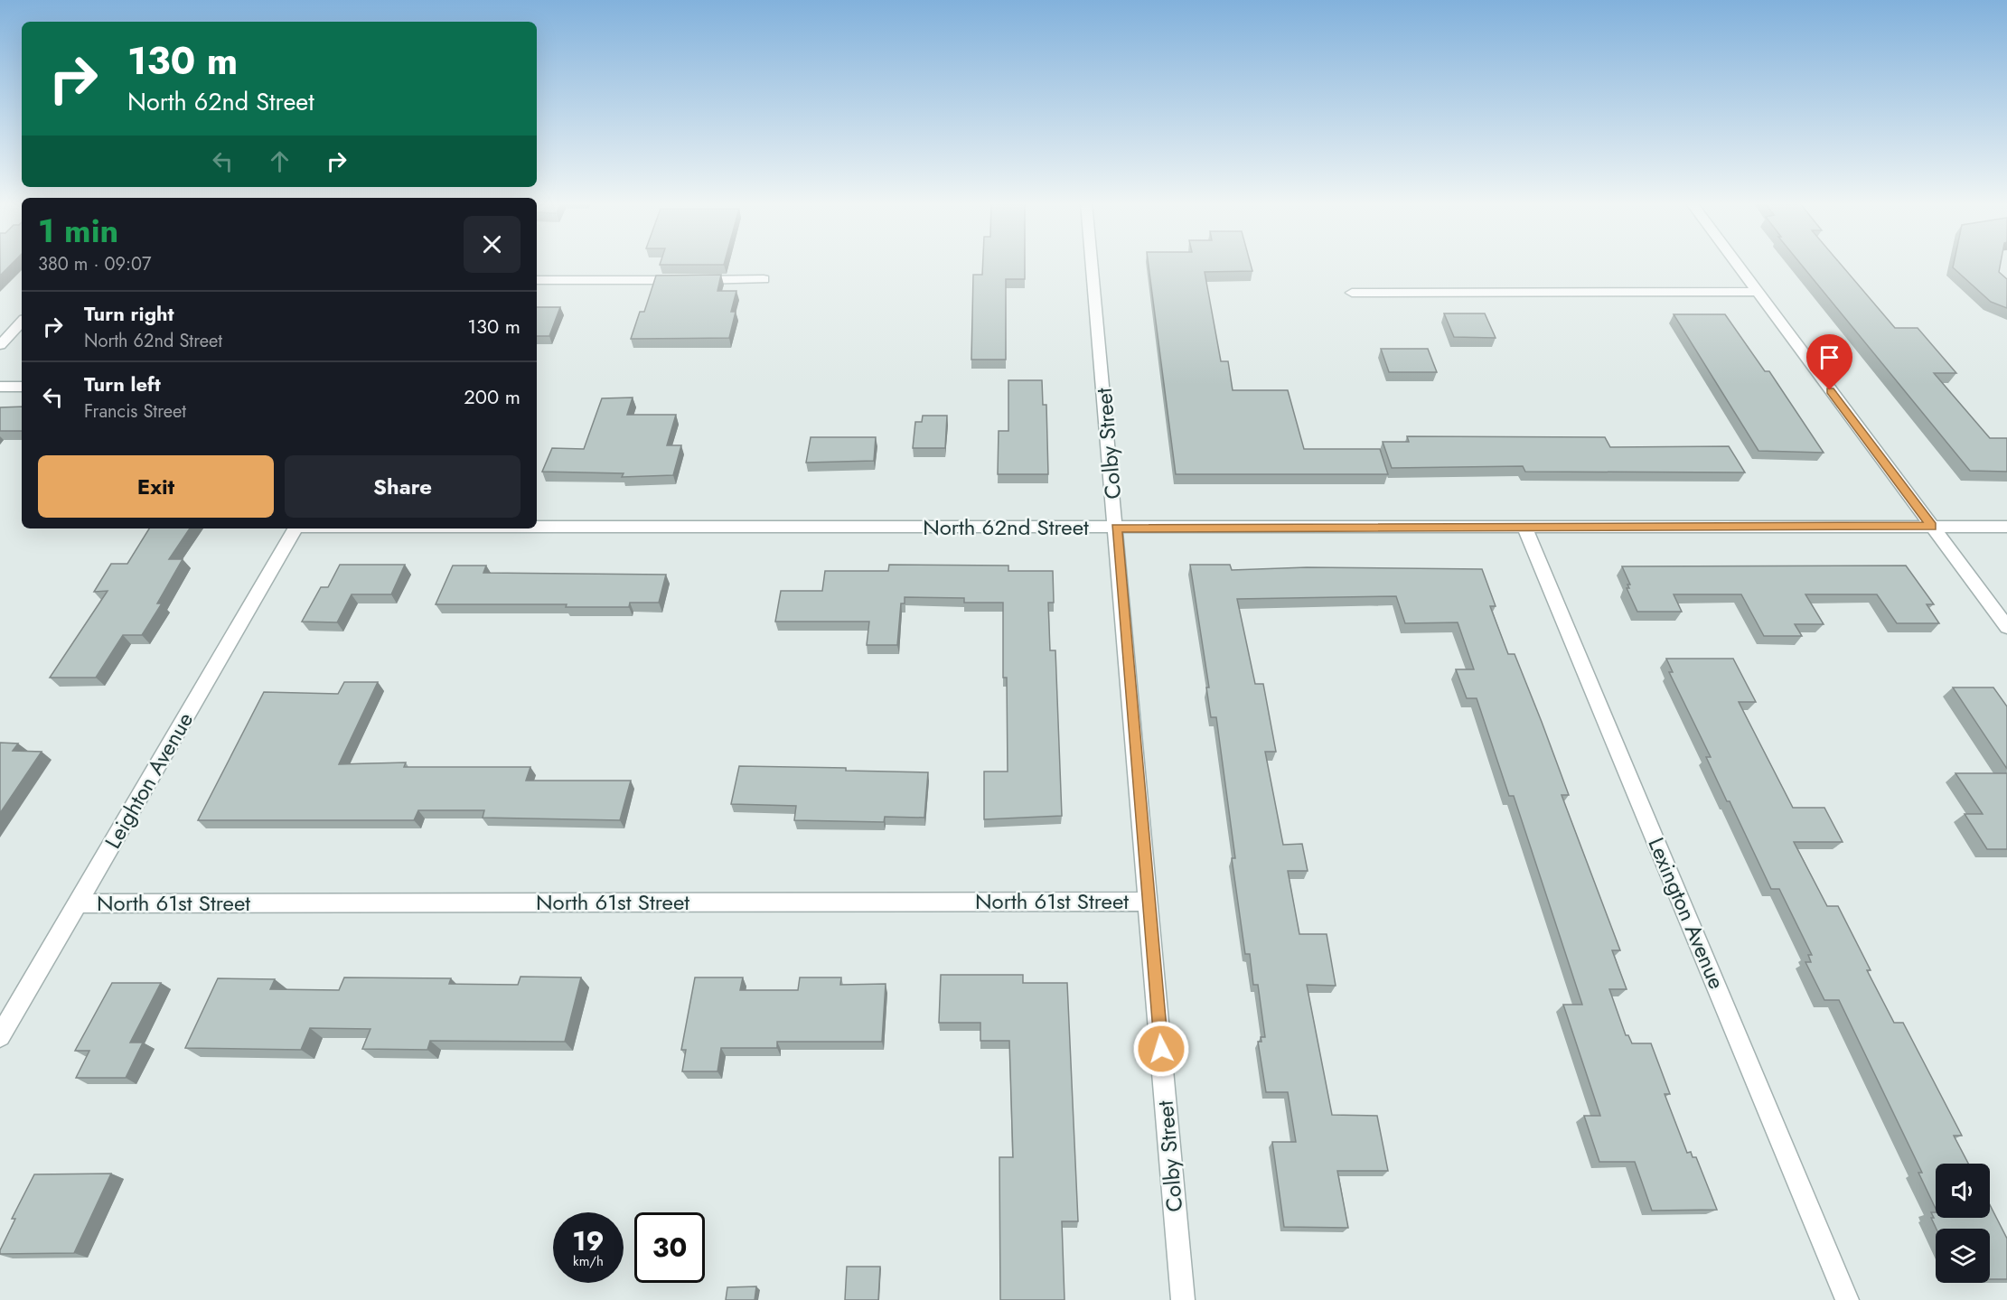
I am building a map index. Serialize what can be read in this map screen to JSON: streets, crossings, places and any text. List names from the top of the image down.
{
  "streets": {
    "street": [
      "Colby Street",
      "North 62nd Street",
      "Leighton Avenue",
      "North 61st Street",
      "Lexington Avenue"
    ]
  },
  "crossings": [
    ["Colby Street", "North 62nd Street"],
    ["Colby Street", "North 61st Street"],
    ["North 62nd Street", "Lexington Avenue"],
    ["Leighton Avenue", "North 61st Street"]
  ],
  "page": {
    "turn": ["130 m", "North 62nd Street"],
    "heading": ["1 min", "380 m · 09:07"],
    "list": [
      {
        "name": "Turn right",
        "note": "North 62nd Street",
        "value": "130 m"
      },
      {
        "name": "Turn left",
        "note": "Francis Street",
        "value": "200 m"
      }
    ],
    "buttons": ["Exit", "Share"],
    "speed": "19 km/h",
    "limit": "30"
  }
}
